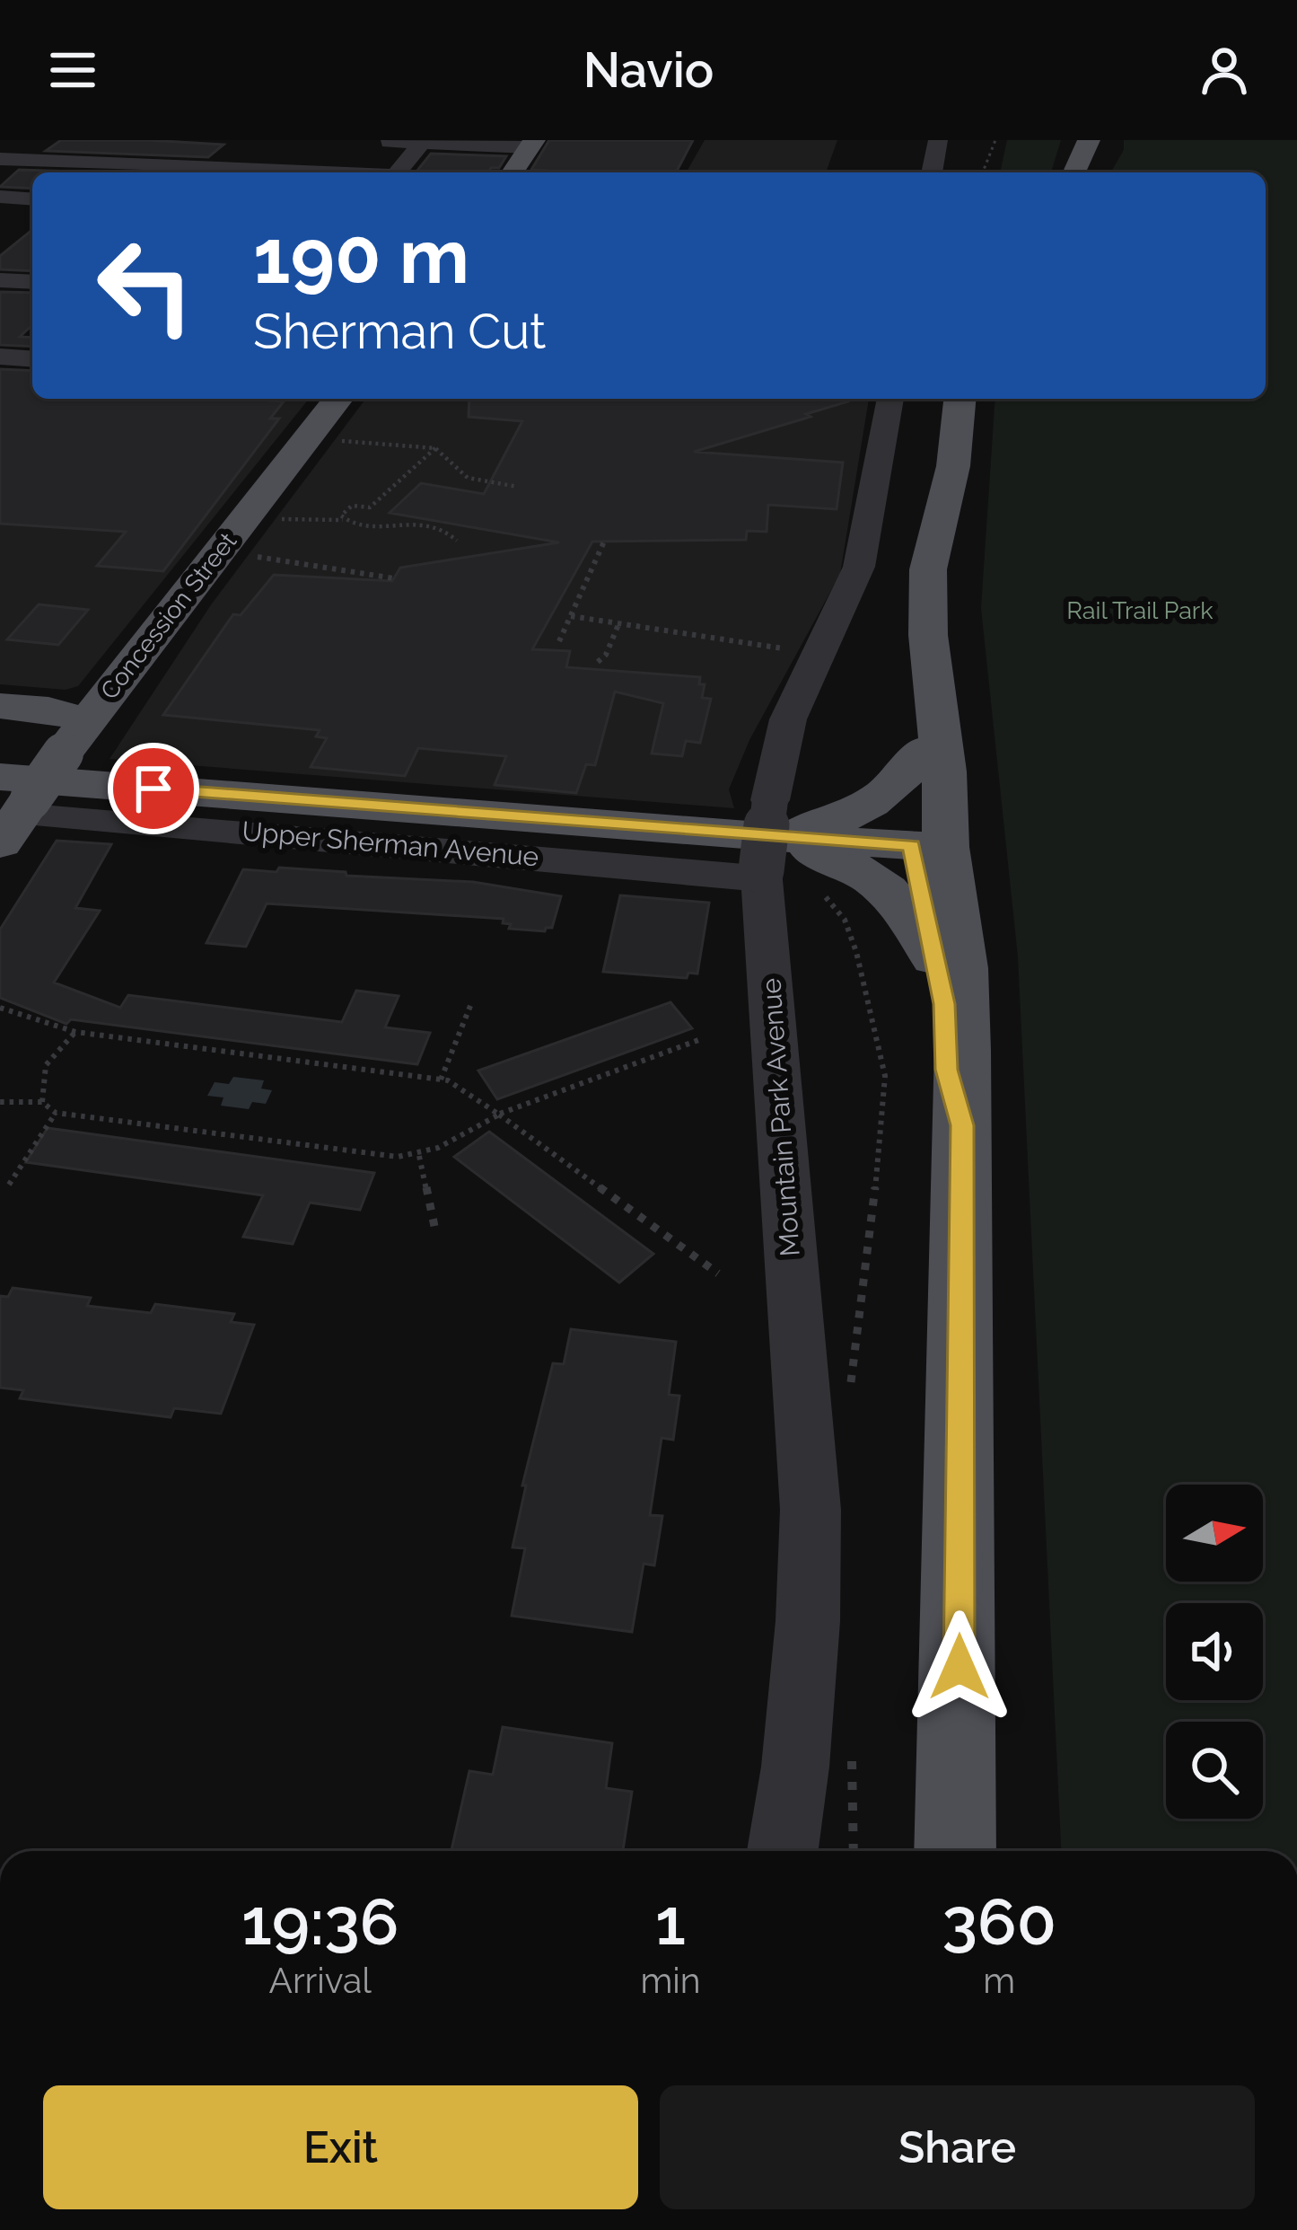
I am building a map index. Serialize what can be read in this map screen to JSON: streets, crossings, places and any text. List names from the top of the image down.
{
  "streets": {
    "main road": ["Concession Street"],
    "street": ["Mountain Park Avenue"]
  },
  "parks": ["Rail Trail Park"],
  "north": "right",
  "page": {
    "header": "Navio",
    "turn": ["190 m", "Sherman Cut"],
    "eta": [
      "19:36",
      "Arrival",
      "1",
      "min",
      "360",
      "m"
    ],
    "buttons": ["Exit", "Share"]
  }
}
